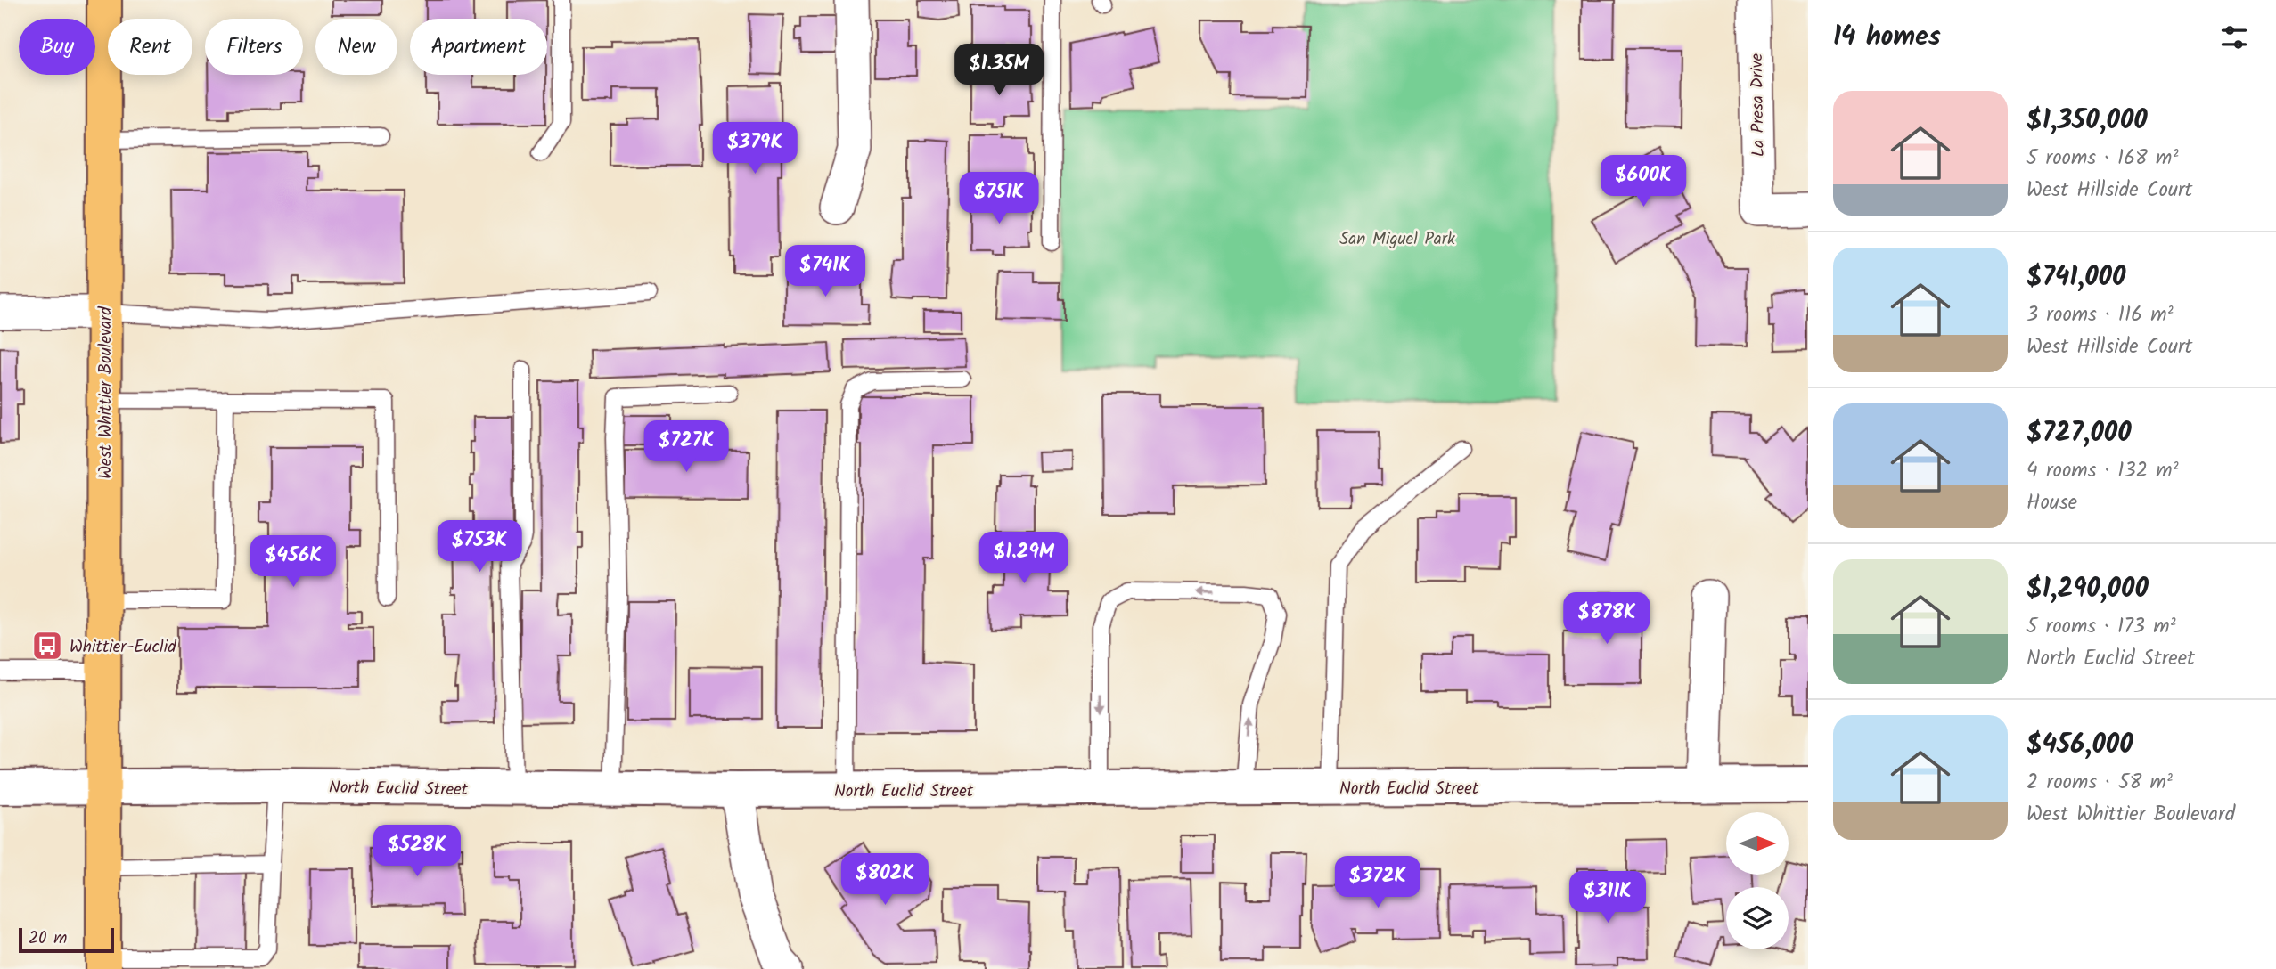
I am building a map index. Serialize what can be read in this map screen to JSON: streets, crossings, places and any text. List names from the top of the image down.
{
  "streets": {
    "main road": ["West Whittier Boulevard"],
    "street": ["La Presa Drive", "North Euclid Street"]
  },
  "crossings": [
    ["West Whittier Boulevard", "North Euclid Street"]
  ],
  "parks": ["San Miguel Park"],
  "places": {
    "bus stop": ["Whittier-Euclid"]
  },
  "scale_bar": "20 m",
  "north": "right",
  "page": {
    "heading": "14 homes",
    "chip": [
      "Buy",
      "Rent",
      "Filters",
      "New",
      "Apartment"
    ],
    "price": [
      "$1.35M",
      "$379K",
      "$600K",
      "$751K",
      "$741K",
      "$727K",
      "$753K",
      "$1.29M",
      "$456K",
      "$878K",
      "$528K",
      "$802K",
      "$372K",
      "$311K"
    ],
    "list": [
      {
        "name": "$1,350,000",
        "note": "5 rooms · 168 m² · West Hillside Court"
      },
      {
        "name": "$741,000",
        "note": "3 rooms · 116 m² · West Hillside Court"
      },
      {
        "name": "$727,000",
        "note": "4 rooms · 132 m² · House"
      },
      {
        "name": "$1,290,000",
        "note": "5 rooms · 173 m² · North Euclid Street"
      },
      {
        "name": "$456,000",
        "note": "2 rooms · 58 m² · West Whittier Boulevard"
      }
    ],
    "scale": "20 m"
  }
}
